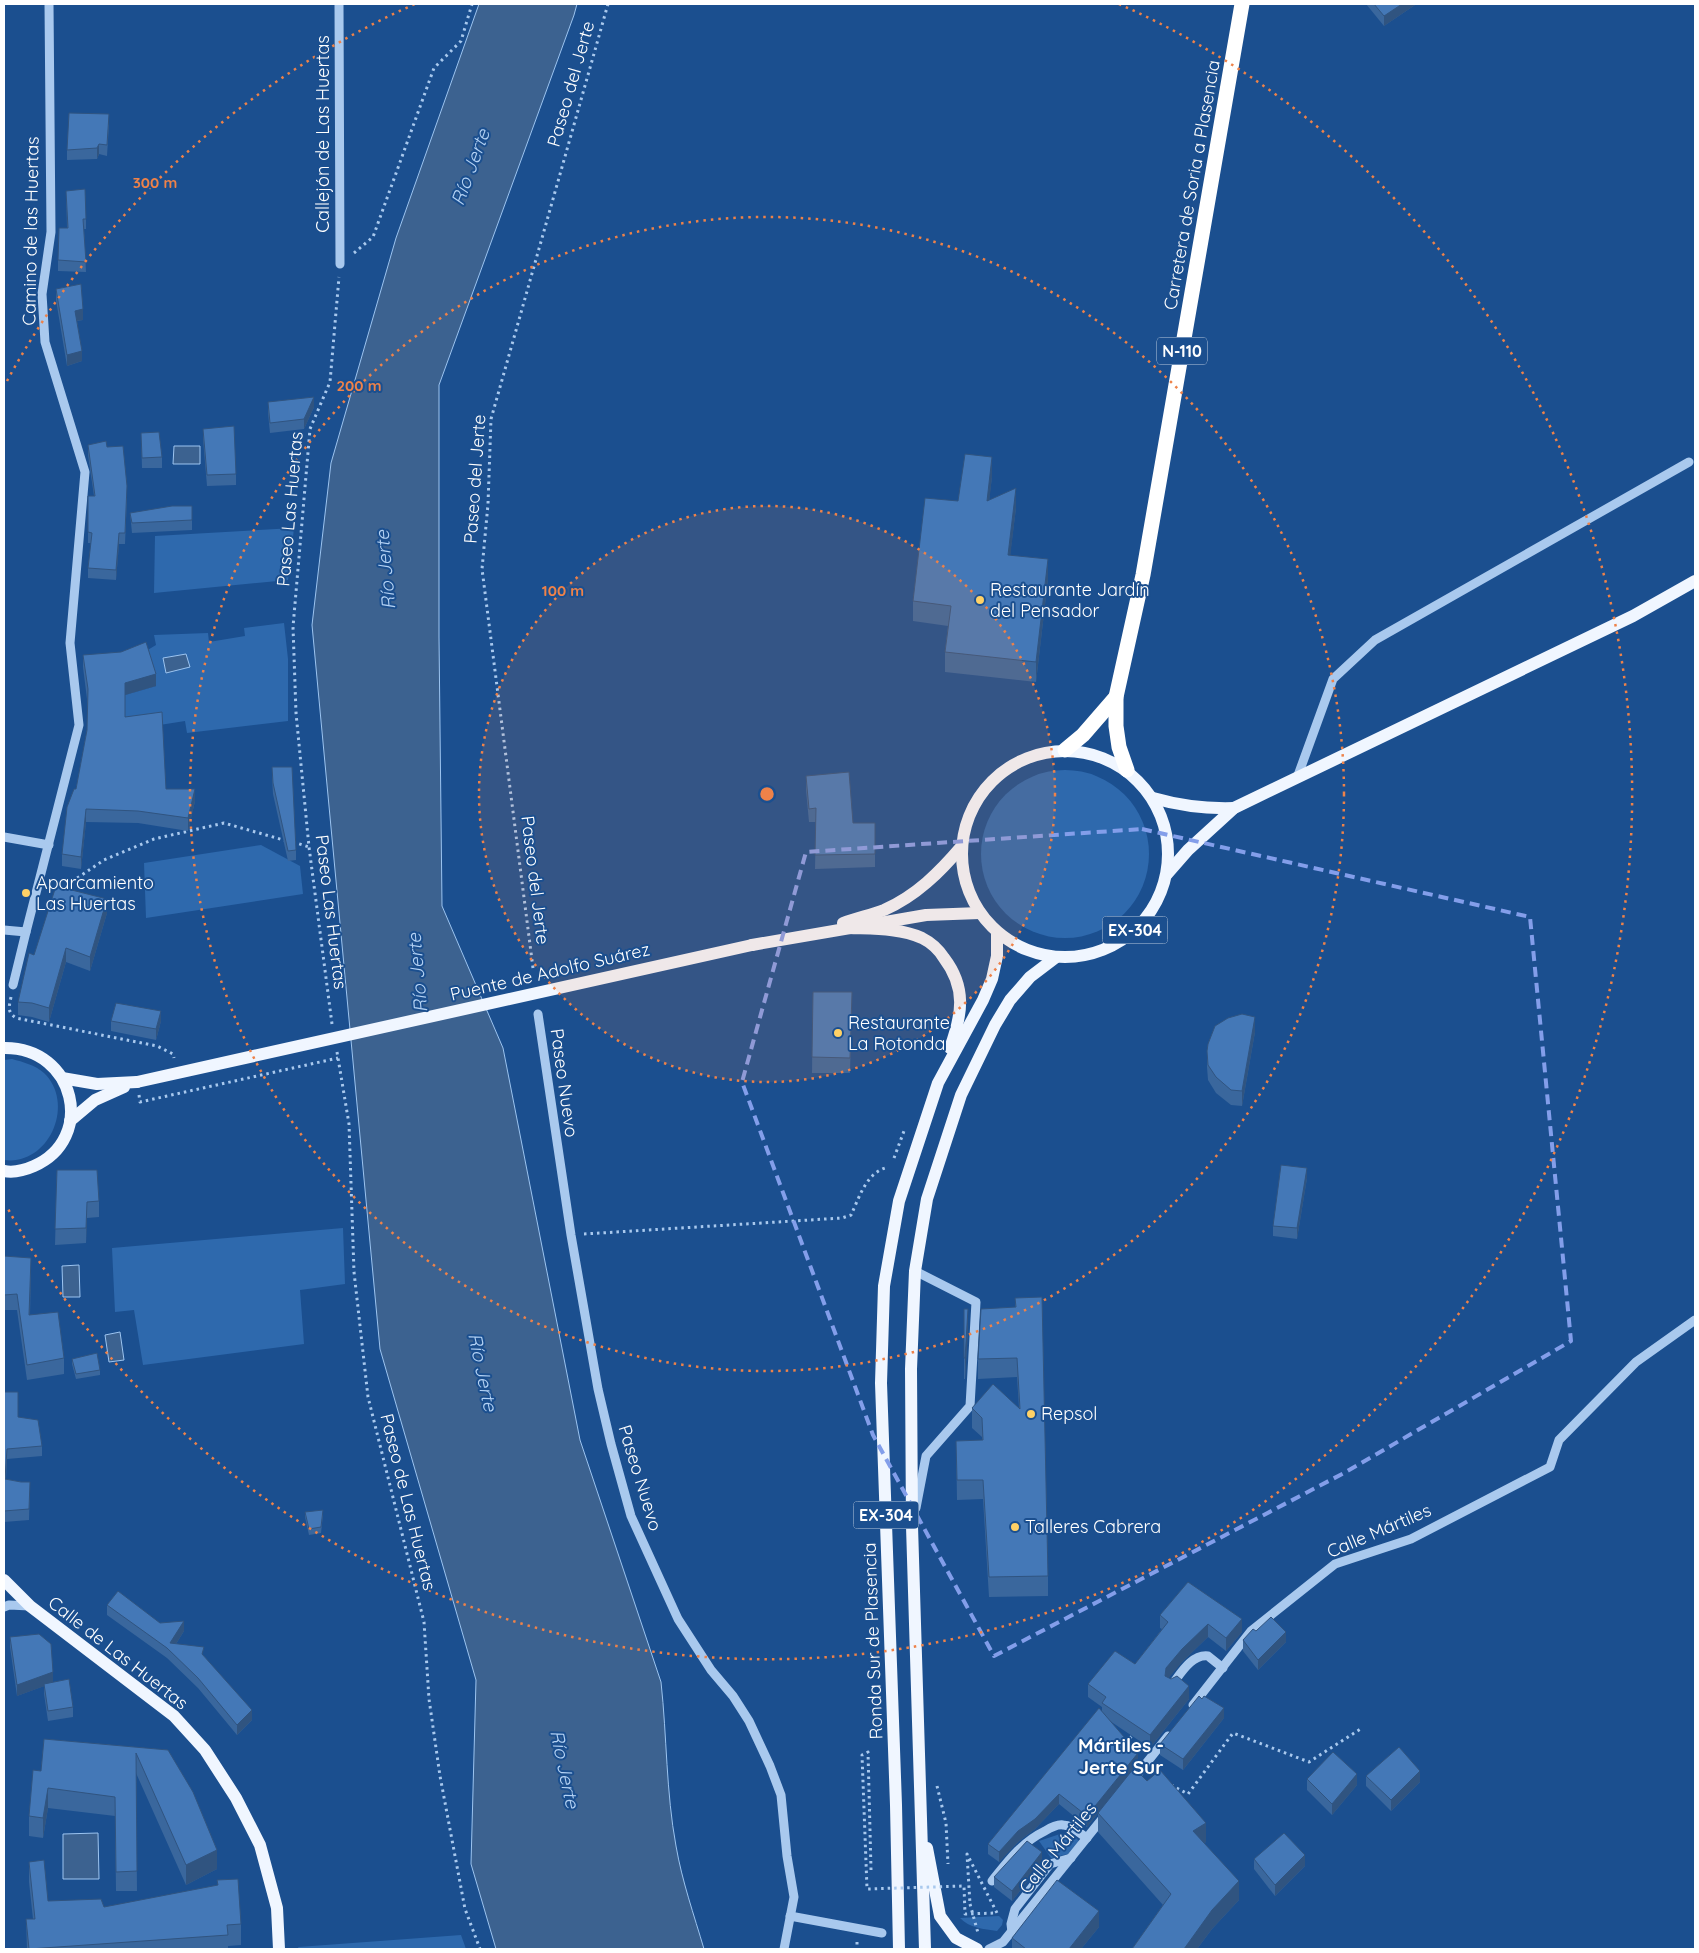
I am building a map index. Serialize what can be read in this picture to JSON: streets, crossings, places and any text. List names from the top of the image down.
{
  "streets": {
    "highway": ["Carretera de Soria a Plasencia", "N-110"],
    "main road": [
      "EX-304",
      "Puente de Adolfo Suárez",
      "Ronda Sur de Plasencia",
      "Calle de Las Huertas"
    ],
    "street": [
      "Callejón de Las Huertas",
      "Camino de las Huertas",
      "Paseo Nuevo",
      "Calle Mártiles"
    ],
    "path": ["Paseo del Jerte", "Paseo Las Huertas", "Paseo de Las Huertas"]
  },
  "crossings": [
    ["Callejón de Las Huertas", "Paseo Las Huertas"],
    ["Carretera de Soria a Plasencia", "N-110"],
    ["N-110", "EX-304"],
    ["EX-304", "Ronda Sur de Plasencia"]
  ],
  "districts": ["Mártiles - Jerte Sur"],
  "water": ["Río Jerte"],
  "places": [
    "Restaurante Jardín del Pensador",
    "Aparcamiento Las Huertas",
    "Restaurante La Rotonda",
    "Repsol",
    "Talleres Cabrera"
  ],
  "rings": ["300 m", "200 m", "100 m"]
}
